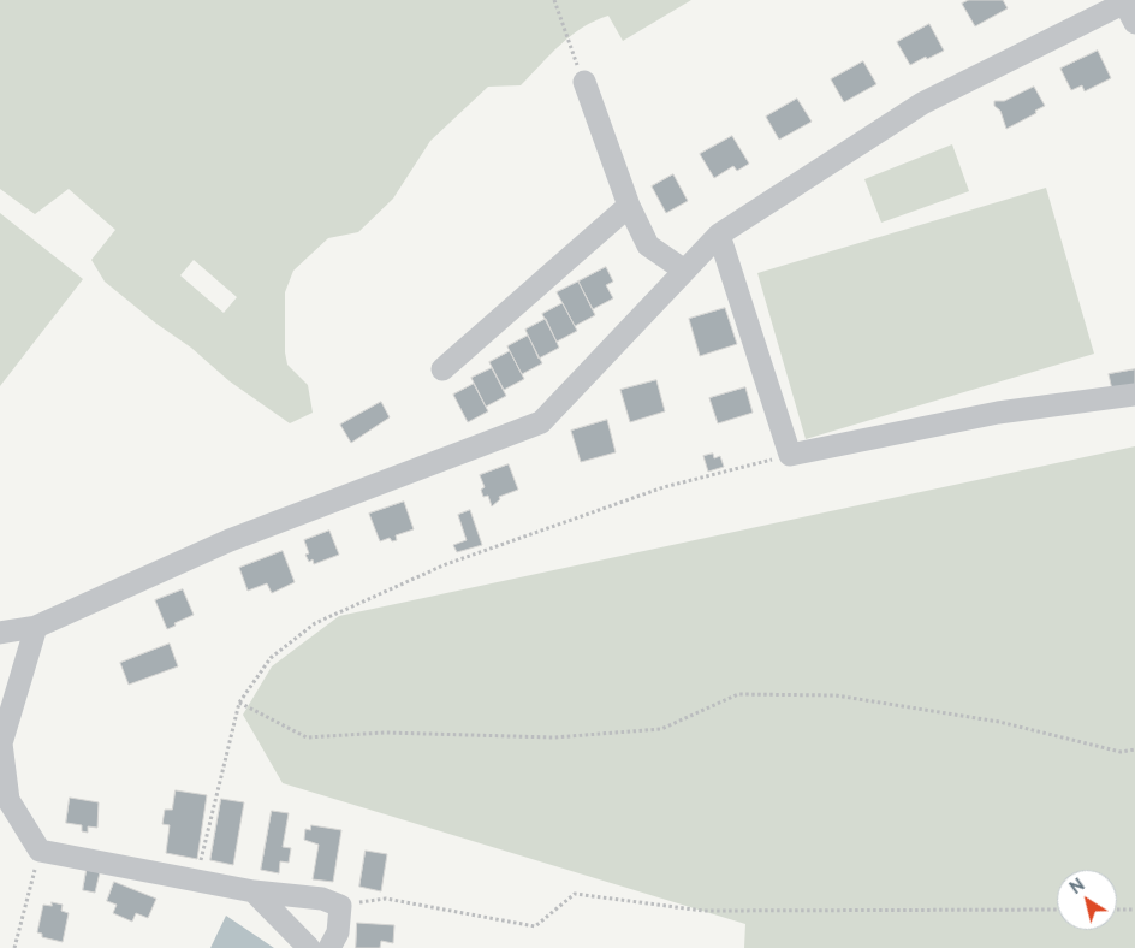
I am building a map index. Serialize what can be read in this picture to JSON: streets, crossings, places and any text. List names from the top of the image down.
{
  "north": "top left"
}
